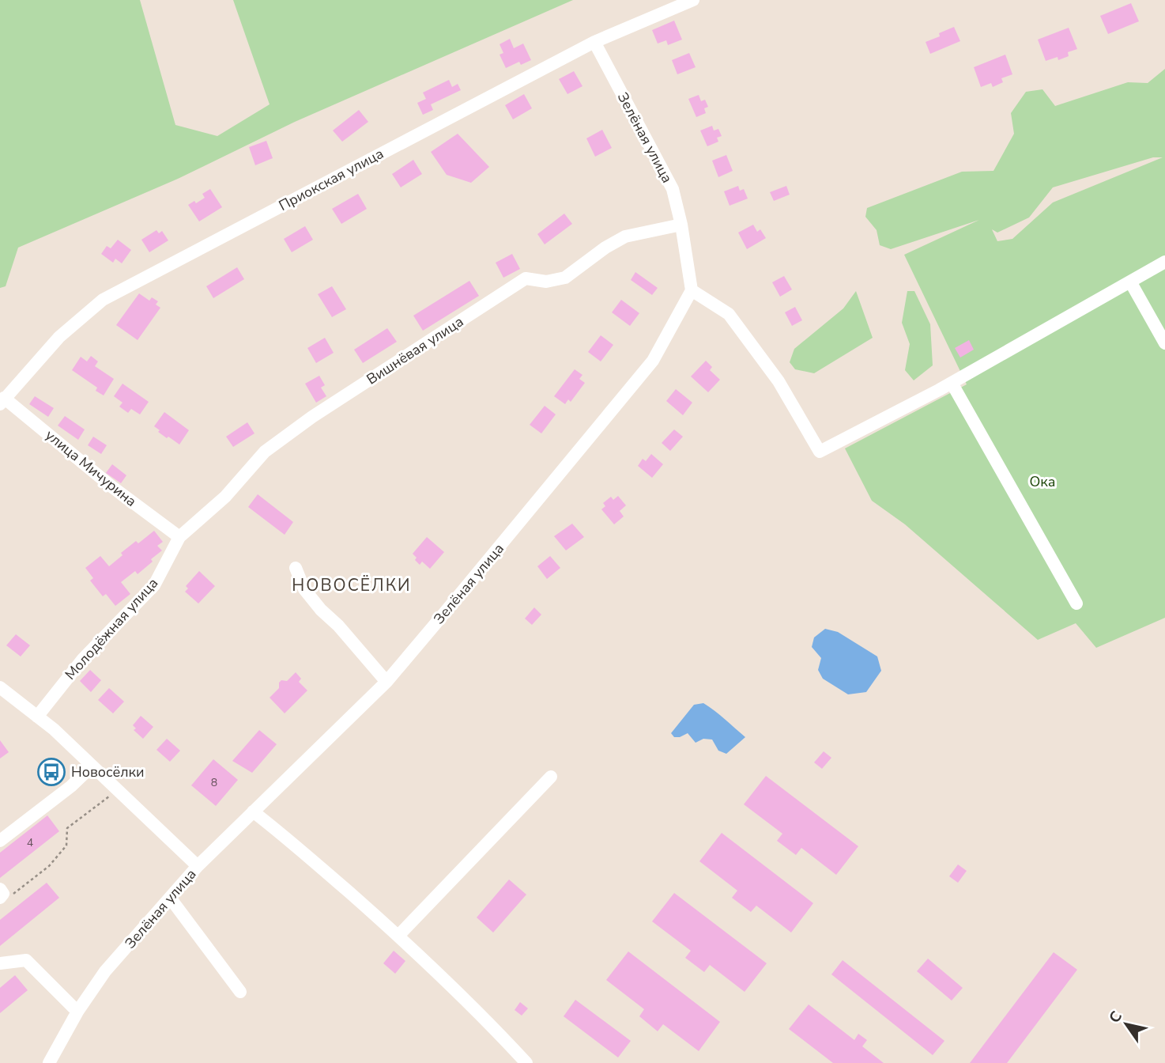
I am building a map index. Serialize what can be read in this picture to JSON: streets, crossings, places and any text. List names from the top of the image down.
{
  "streets": {
    "street": [
      "Зелёная улица",
      "Приокская улица",
      "Вишнёвая улица",
      "улица Мичурина",
      "Молодёжная улица"
    ]
  },
  "crossings": [
    ["Зелёная улица", "Приокская улица"],
    ["Зелёная улица", "Вишнёвая улица"],
    ["Приокская улица", "улица Мичурина"],
    ["Вишнёвая улица", "улица Мичурина"],
    ["Вишнёвая улица", "Молодёжная улица"],
    ["улица Мичурина", "Молодёжная улица"]
  ],
  "districts": ["НОВОСЁЛКИ"],
  "parks": ["Ока"],
  "places": {
    "bus stop": ["Новосёлки"]
  },
  "house_numbers": ["8", "4"],
  "north": "top left"
}
